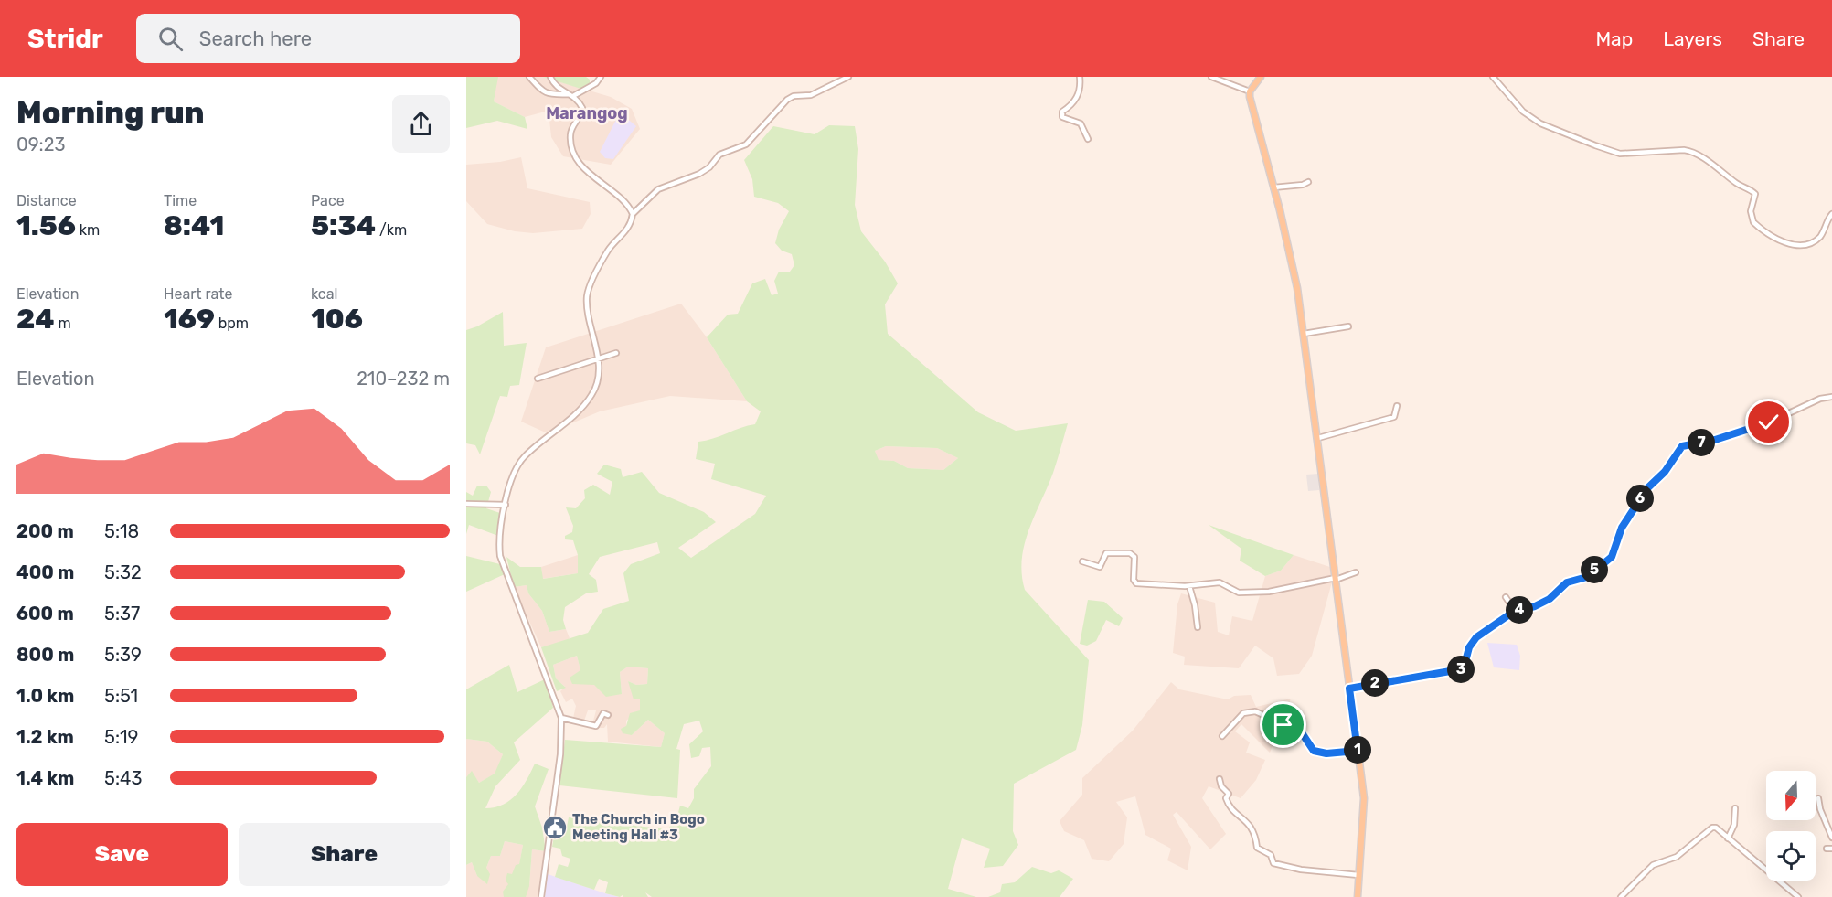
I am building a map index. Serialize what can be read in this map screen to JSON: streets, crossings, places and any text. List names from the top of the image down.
{
  "districts": ["Marangog"],
  "places": {
    "public building": ["The Church in Bogo Meeting Hall #3"]
  },
  "north": "bottom",
  "page": {
    "header": "Stridr",
    "search": "Search here",
    "nav": ["Map", "Layers", "Share"],
    "heading": ["Morning run", "09:23"],
    "stats": [
      ["Distance", "1.56 km"],
      ["Time", "8:41"],
      ["Pace", "5:34 /km"],
      ["Elevation", "24 m"],
      ["Heart rate", "169 bpm"],
      ["kcal", "106"]
    ],
    "chart": ["Elevation", "210–232 m"],
    "pins": [
      "7",
      "6",
      "5",
      "4",
      "3",
      "2",
      "1"
    ],
    "list": [
      {
        "name": "200 m",
        "note": "5:18"
      },
      {
        "name": "400 m",
        "note": "5:32"
      },
      {
        "name": "600 m",
        "note": "5:37"
      },
      {
        "name": "800 m",
        "note": "5:39"
      },
      {
        "name": "1.0 km",
        "note": "5:51"
      },
      {
        "name": "1.2 km",
        "note": "5:19"
      },
      {
        "name": "1.4 km",
        "note": "5:43"
      }
    ],
    "buttons": ["Save", "Share"]
  }
}
